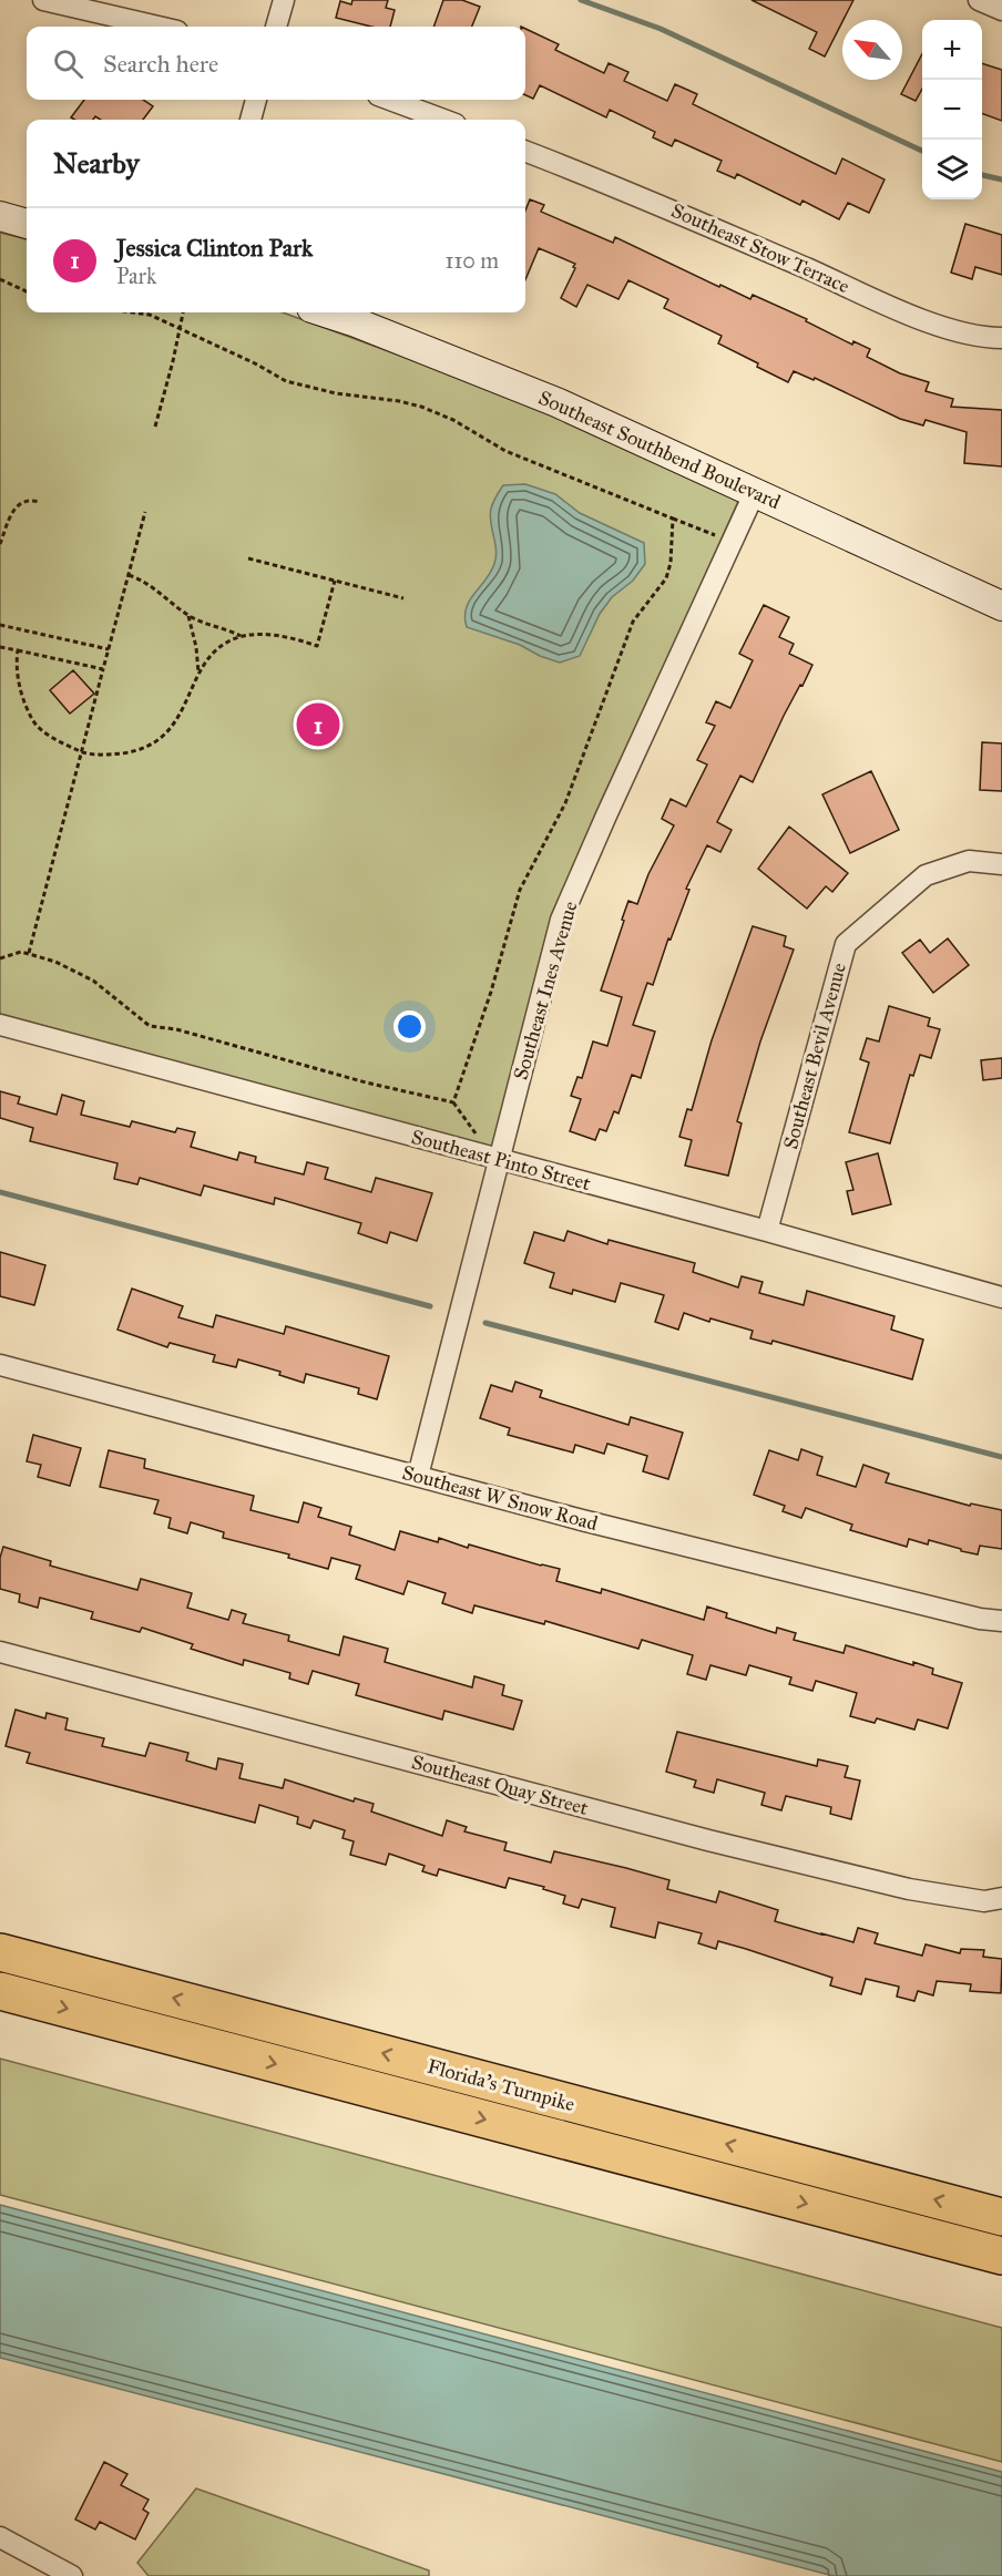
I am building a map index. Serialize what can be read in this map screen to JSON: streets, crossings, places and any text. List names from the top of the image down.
{
  "streets": {
    "highway": ["Florida's Turnpike"],
    "street": [
      "Southeast Stow Terrace",
      "Southeast Southbend Boulevard",
      "Southeast Ines Avenue",
      "Southeast Bevil Avenue",
      "Southeast Pinto Street",
      "Southeast W Snow Road",
      "Southeast Quay Street"
    ]
  },
  "crossings": [
    ["Southeast Southbend Boulevard", "Southeast Ines Avenue"],
    ["Southeast Ines Avenue", "Southeast Pinto Street"],
    ["Southeast Ines Avenue", "Southeast W Snow Road"],
    ["Southeast Bevil Avenue", "Southeast Pinto Street"]
  ],
  "north": "top left",
  "page": {
    "map_buttons": ["+", "−"],
    "search": "Search here",
    "heading": "Nearby",
    "list": [
      {
        "mark": "1",
        "name": "Jessica Clinton Park",
        "note": "Park",
        "value": "110 m"
      }
    ],
    "pins": "1"
  }
}
